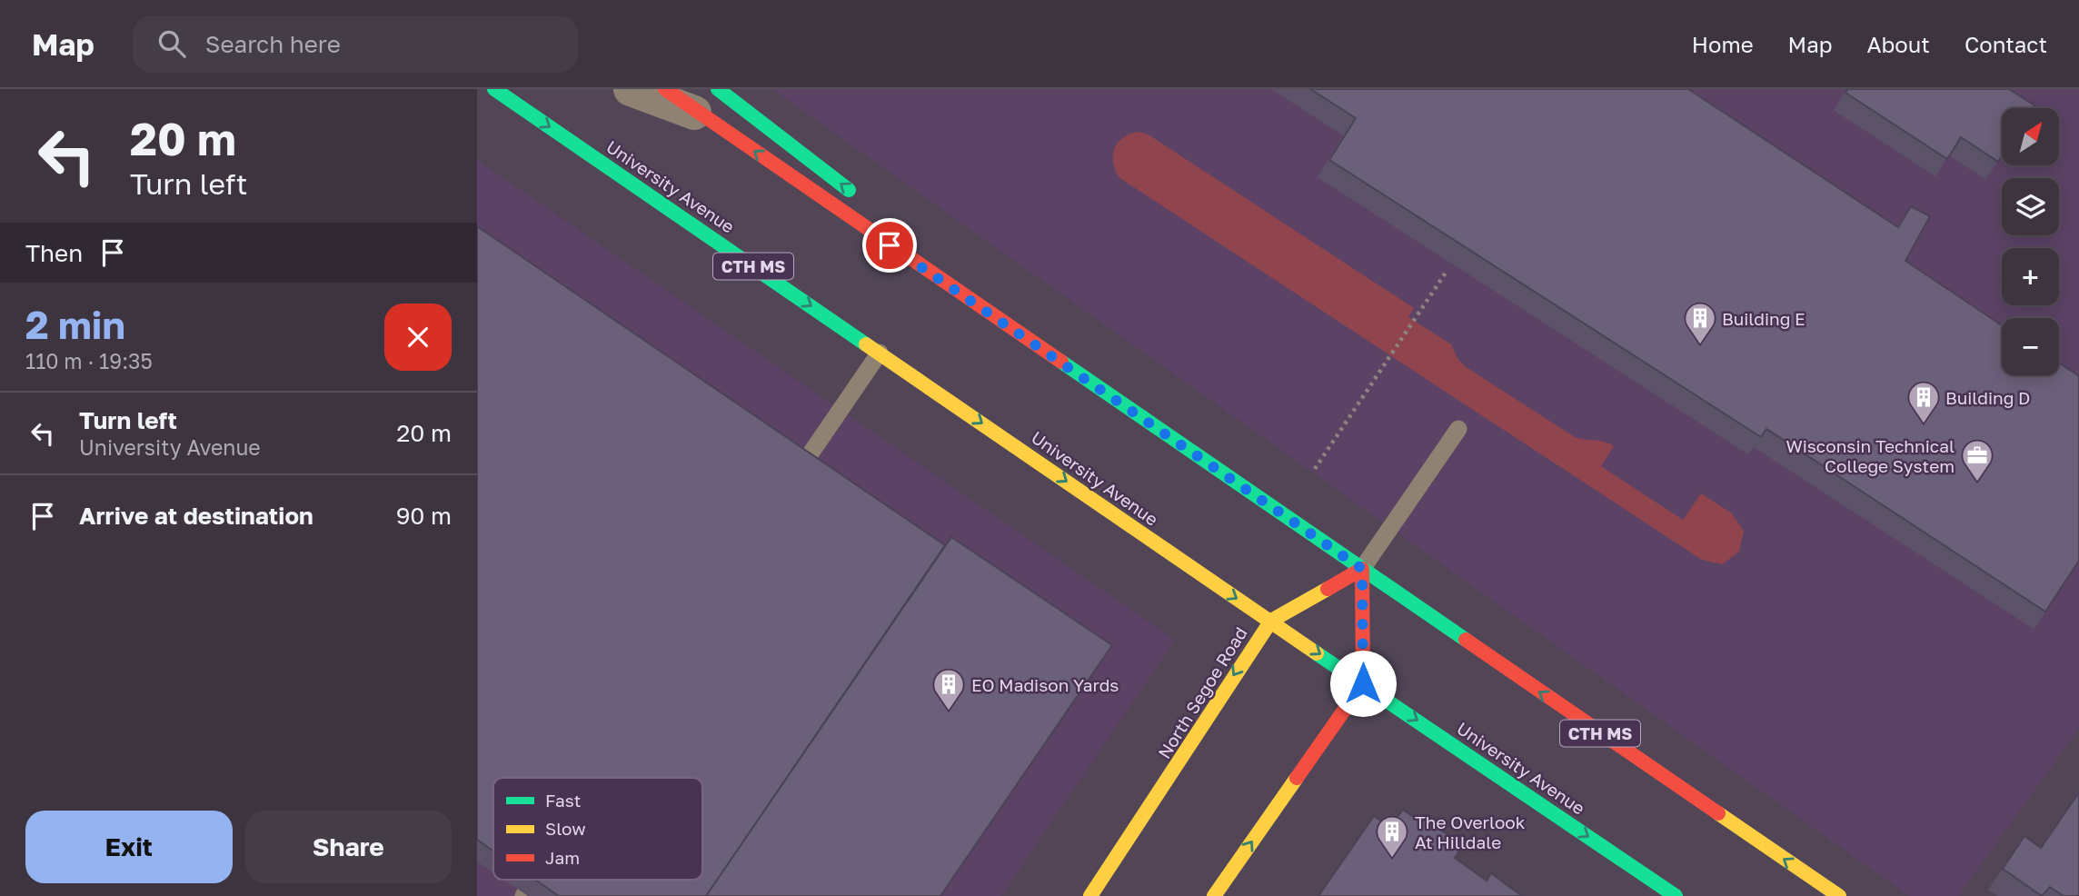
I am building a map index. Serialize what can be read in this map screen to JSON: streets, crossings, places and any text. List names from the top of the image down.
{
  "streets": {
    "main road": ["University Avenue", "CTH MS", "North Segoe Road"]
  },
  "crossings": [
    ["University Avenue", "North Segoe Road"],
    ["CTH MS", "North Segoe Road"]
  ],
  "places": {
    "building": [
      "Building E",
      "Building D",
      "EO Madison Yards",
      "The Overlook At Hilldale"
    ],
    "office": ["Wisconsin Technical College System"]
  },
  "legend": ["Fast", "Slow", "Jam"],
  "north": "top right",
  "page": {
    "header": "Map",
    "search": "Search here",
    "nav": [
      "Home",
      "Map",
      "About",
      "Contact"
    ],
    "turn": ["20 m", "Turn left"],
    "map_buttons": ["+", "−"],
    "then": "Then",
    "heading": ["2 min", "110 m · 19:35"],
    "list": [
      {
        "name": "Turn left",
        "note": "University Avenue",
        "value": "20 m"
      },
      {
        "name": "Arrive at destination",
        "value": "90 m"
      }
    ],
    "buttons": ["Exit", "Share"]
  }
}
